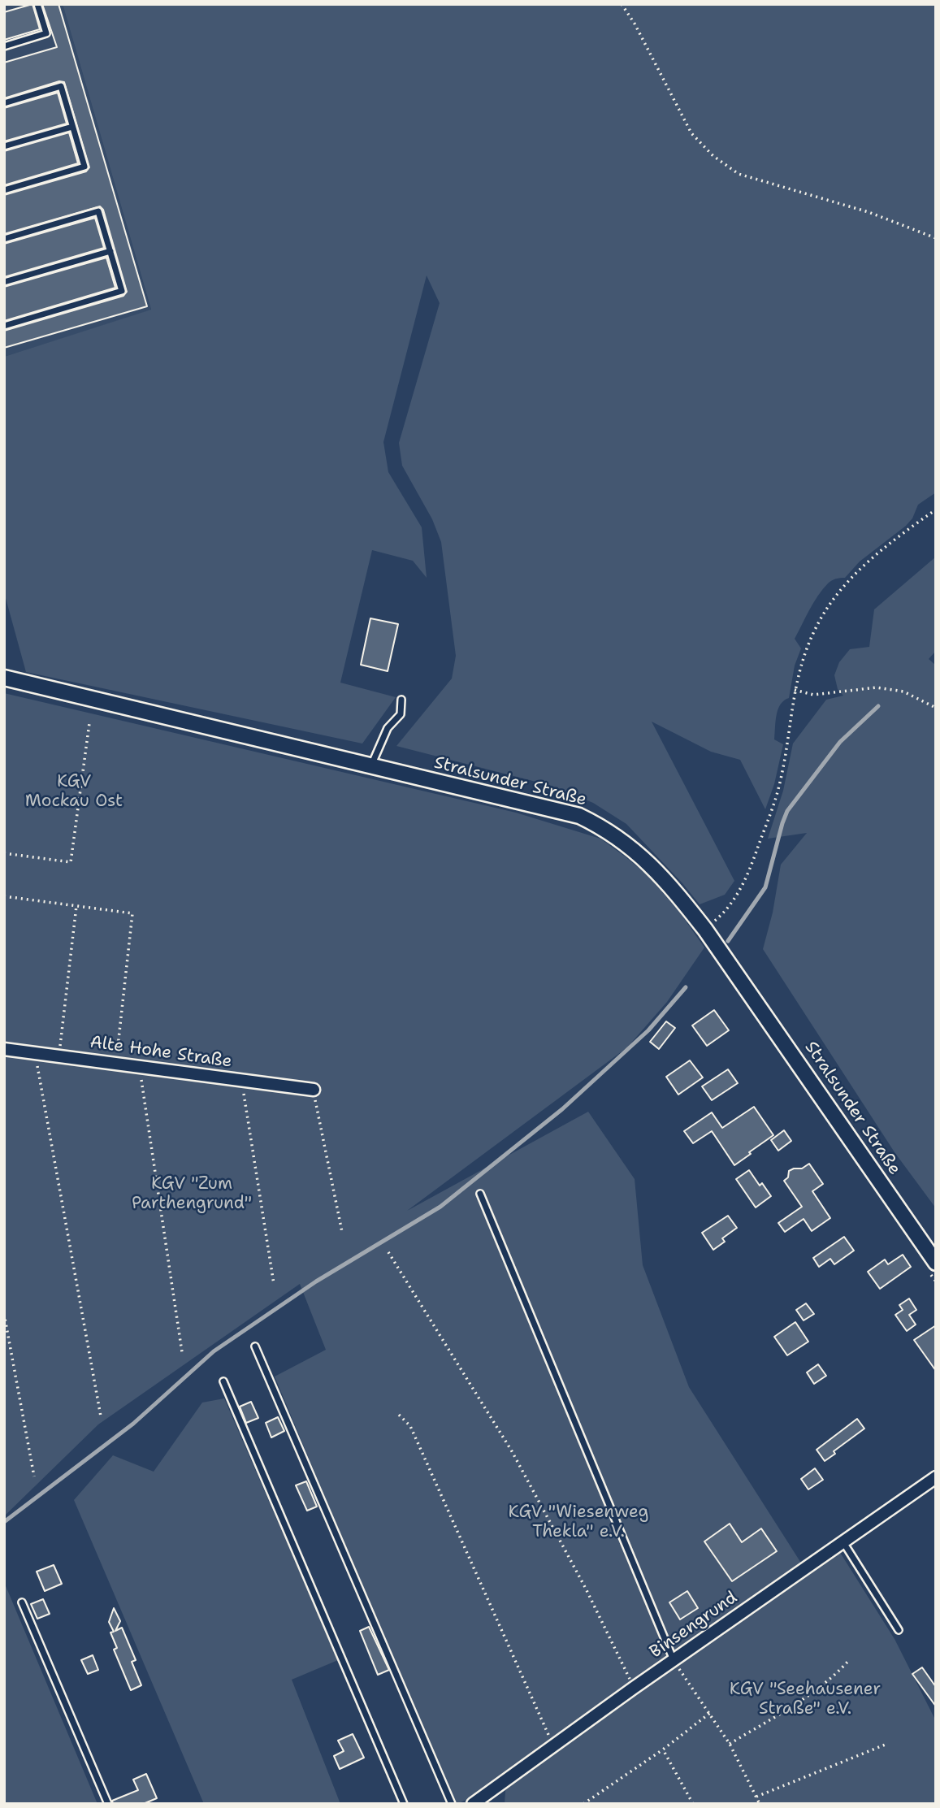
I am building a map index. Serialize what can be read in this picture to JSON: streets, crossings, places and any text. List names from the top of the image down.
{
  "streets": {
    "street": ["Stralsunder Straße", "Alte Hohe Straße", "Binsengrund"]
  },
  "parks": [
    "KGV Mockau Ost",
    "KGV \"Zum Parthengrund\"",
    "KGV \"Wiesenweg Thekla\" e.V.",
    "KGV \"Seehausener Straße\" e.V."
  ]
}
